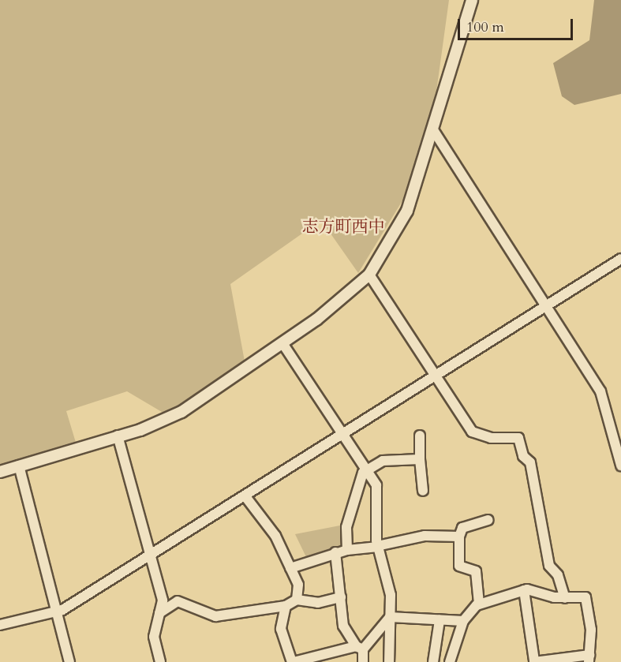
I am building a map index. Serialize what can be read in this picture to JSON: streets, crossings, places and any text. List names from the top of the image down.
{
  "districts": ["志方町西中"],
  "scale_bar": "100 m"
}
